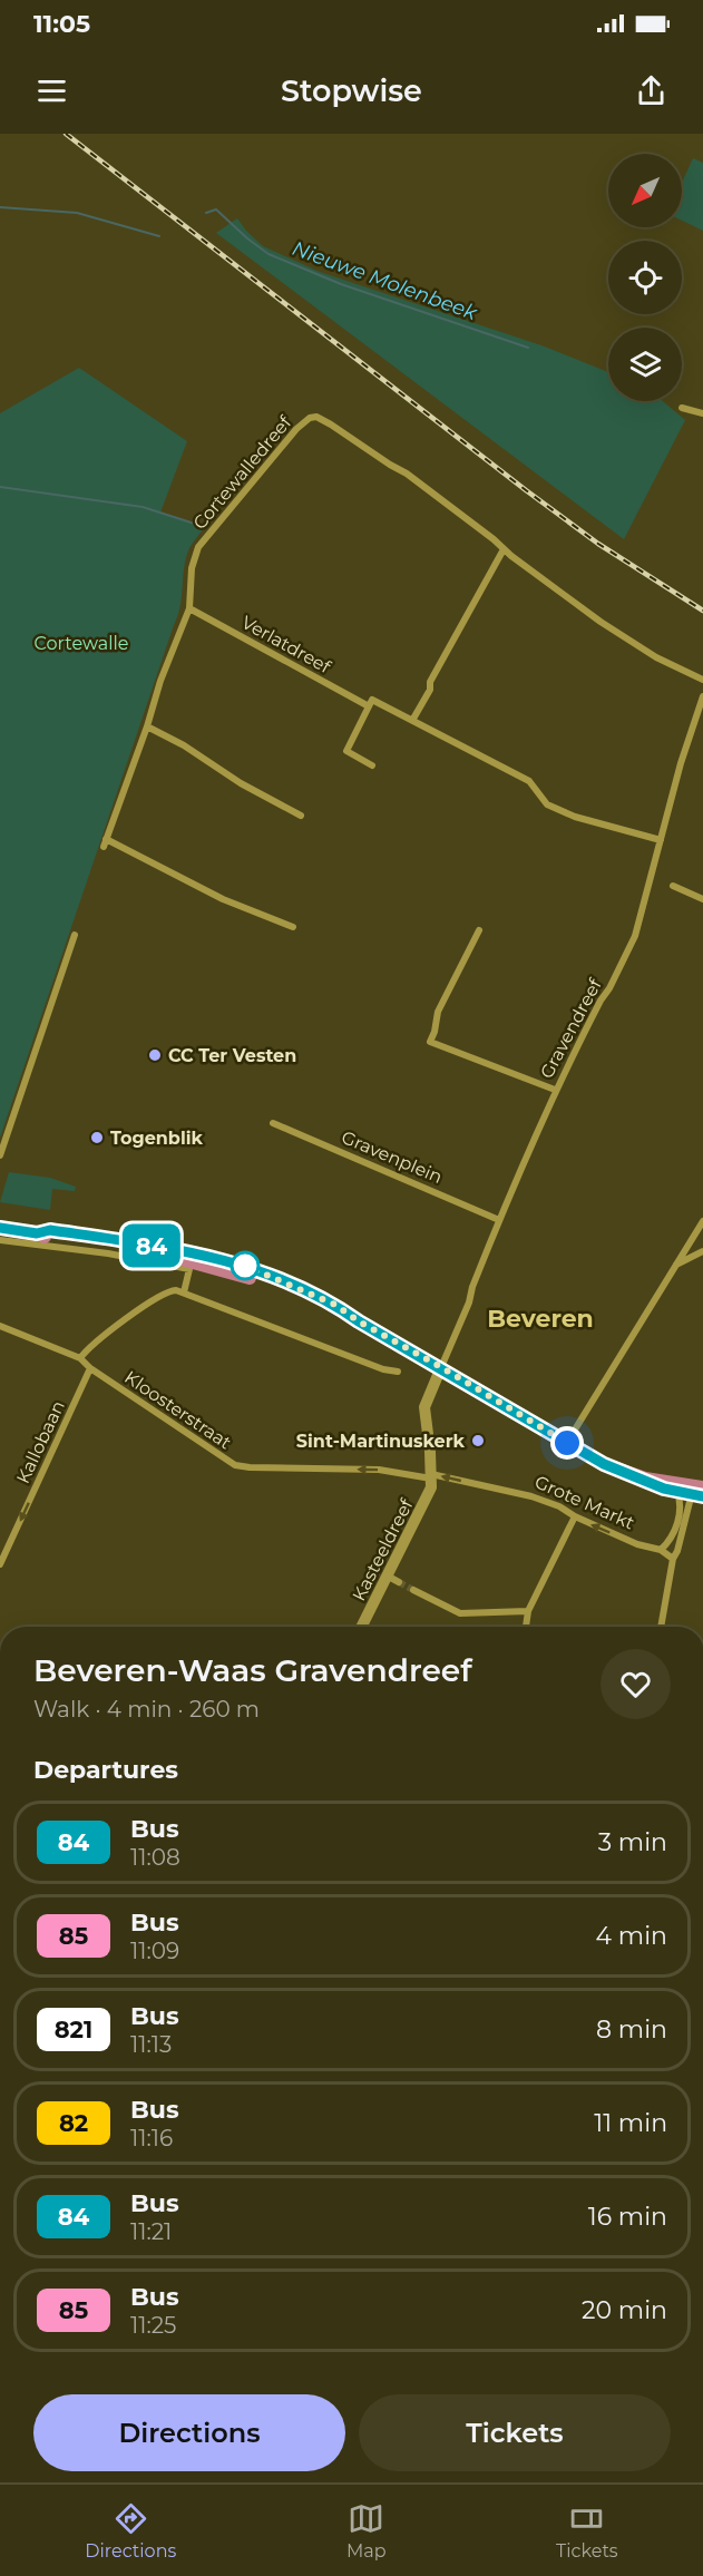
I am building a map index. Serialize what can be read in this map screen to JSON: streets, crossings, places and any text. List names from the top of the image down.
{
  "streets": {
    "street": [
      "Cortewalledreef",
      "Verlatdreef",
      "Gravendreef",
      "Gravenplein",
      "Kloosterstraat",
      "Kallobaan",
      "Grote Markt",
      "Kasteeldreef"
    ]
  },
  "crossings": [
    ["Cortewalledreef", "Verlatdreef"],
    ["Gravendreef", "Gravenplein"],
    ["Kloosterstraat", "Kallobaan"],
    ["Kloosterstraat", "Grote Markt"],
    ["Kloosterstraat", "Kasteeldreef"],
    ["Grote Markt", "Kasteeldreef"]
  ],
  "one_way": ["Kloosterstraat", "Kallobaan", "Grote Markt"],
  "districts": ["Beveren"],
  "water": ["Nieuwe Molenbeek"],
  "parks": ["Cortewalle"],
  "places": ["CC Ter Vesten", "Togenblik", "Sint-Martinuskerk"],
  "lines": ["bus line 84"],
  "north": "bottom left",
  "page": {
    "status": "11:05",
    "header": "Stopwise",
    "on_map": "84",
    "heading": [
      ["Beveren-Waas Gravendreef", "Walk · 4 min · 260 m"],
      "Departures"
    ],
    "list": [
      {
        "mark": "84",
        "name": "Bus",
        "note": "11:08",
        "value": "3 min"
      },
      {
        "mark": "85",
        "name": "Bus",
        "note": "11:09",
        "value": "4 min"
      },
      {
        "mark": "821",
        "name": "Bus",
        "note": "11:13",
        "value": "8 min"
      },
      {
        "mark": "82",
        "name": "Bus",
        "note": "11:16",
        "value": "11 min"
      },
      {
        "mark": "84",
        "name": "Bus",
        "note": "11:21",
        "value": "16 min"
      },
      {
        "mark": "85",
        "name": "Bus",
        "note": "11:25",
        "value": "20 min"
      }
    ],
    "buttons": ["Directions", "Tickets"],
    "tabs": ["Directions", "Map", "Tickets"]
  }
}
